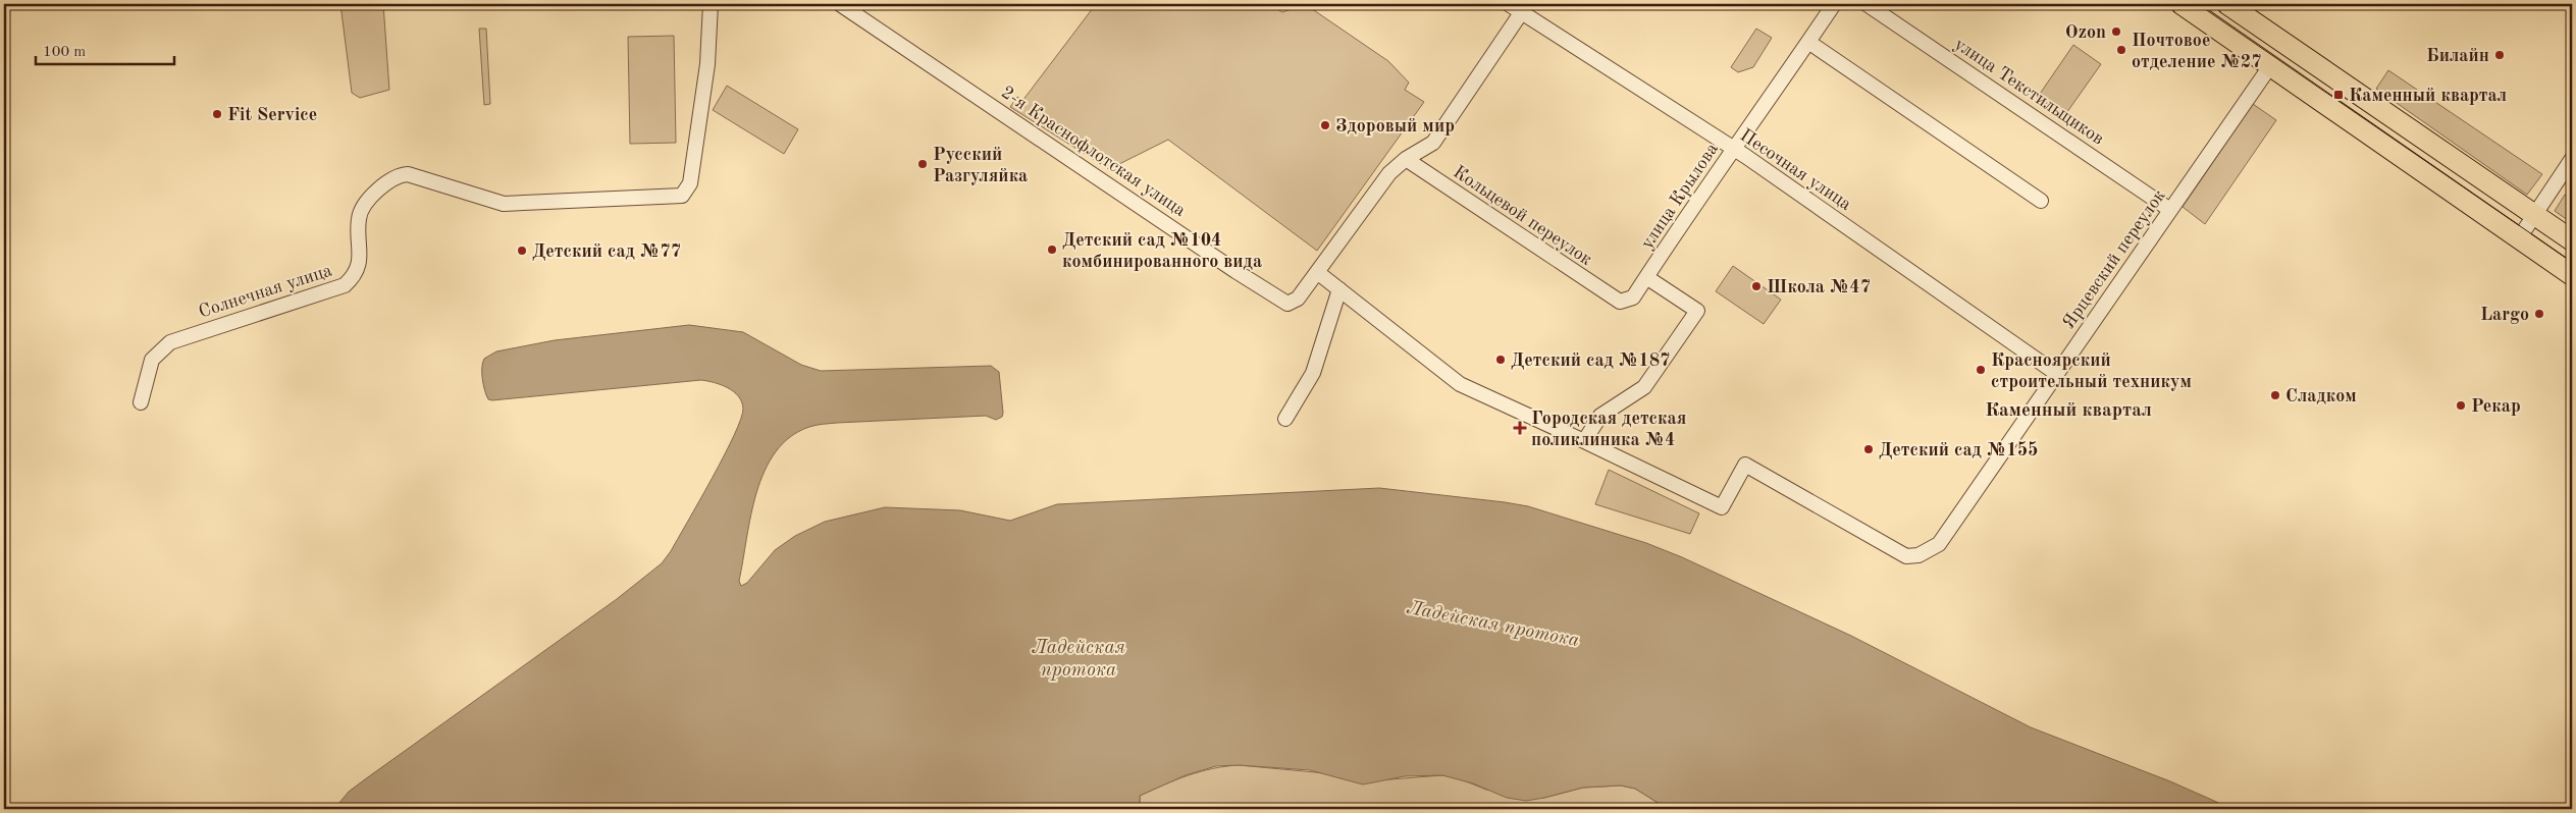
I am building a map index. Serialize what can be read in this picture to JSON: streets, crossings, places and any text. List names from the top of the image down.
{
  "streets": {
    "street": [
      "улица Текстильщиков",
      "2-я Краснофлотская улица",
      "Песочная улица",
      "улица Крылова",
      "Кольцевой переулок",
      "Ярцевский переулок",
      "Солнечная улица"
    ]
  },
  "crossings": [
    ["улица Текстильщиков", "Ярцевский переулок"],
    ["Песочная улица", "улица Крылова"],
    ["Песочная улица", "Ярцевский переулок"],
    ["улица Крылова", "Кольцевой переулок"]
  ],
  "districts": ["Каменный квартал"],
  "water": ["Ладейская протока"],
  "places": {
    "other": [
      "Ozon",
      "Почтовое отделение №27",
      "Билайн",
      "Fit Service",
      "Здоровый мир",
      "Русский Разгуляйка",
      "Детский сад №104 комбинированного вида",
      "Детский сад №77",
      "Школа №47",
      "Largo",
      "Детский сад №187",
      "Красноярский строительный техникум",
      "Сладком",
      "Рекар",
      "Детский сад №155"
    ],
    "transit": ["Каменный квартал"],
    "health": ["Городская детская поликлиника №4"]
  },
  "scale_bar": "100 m"
}
